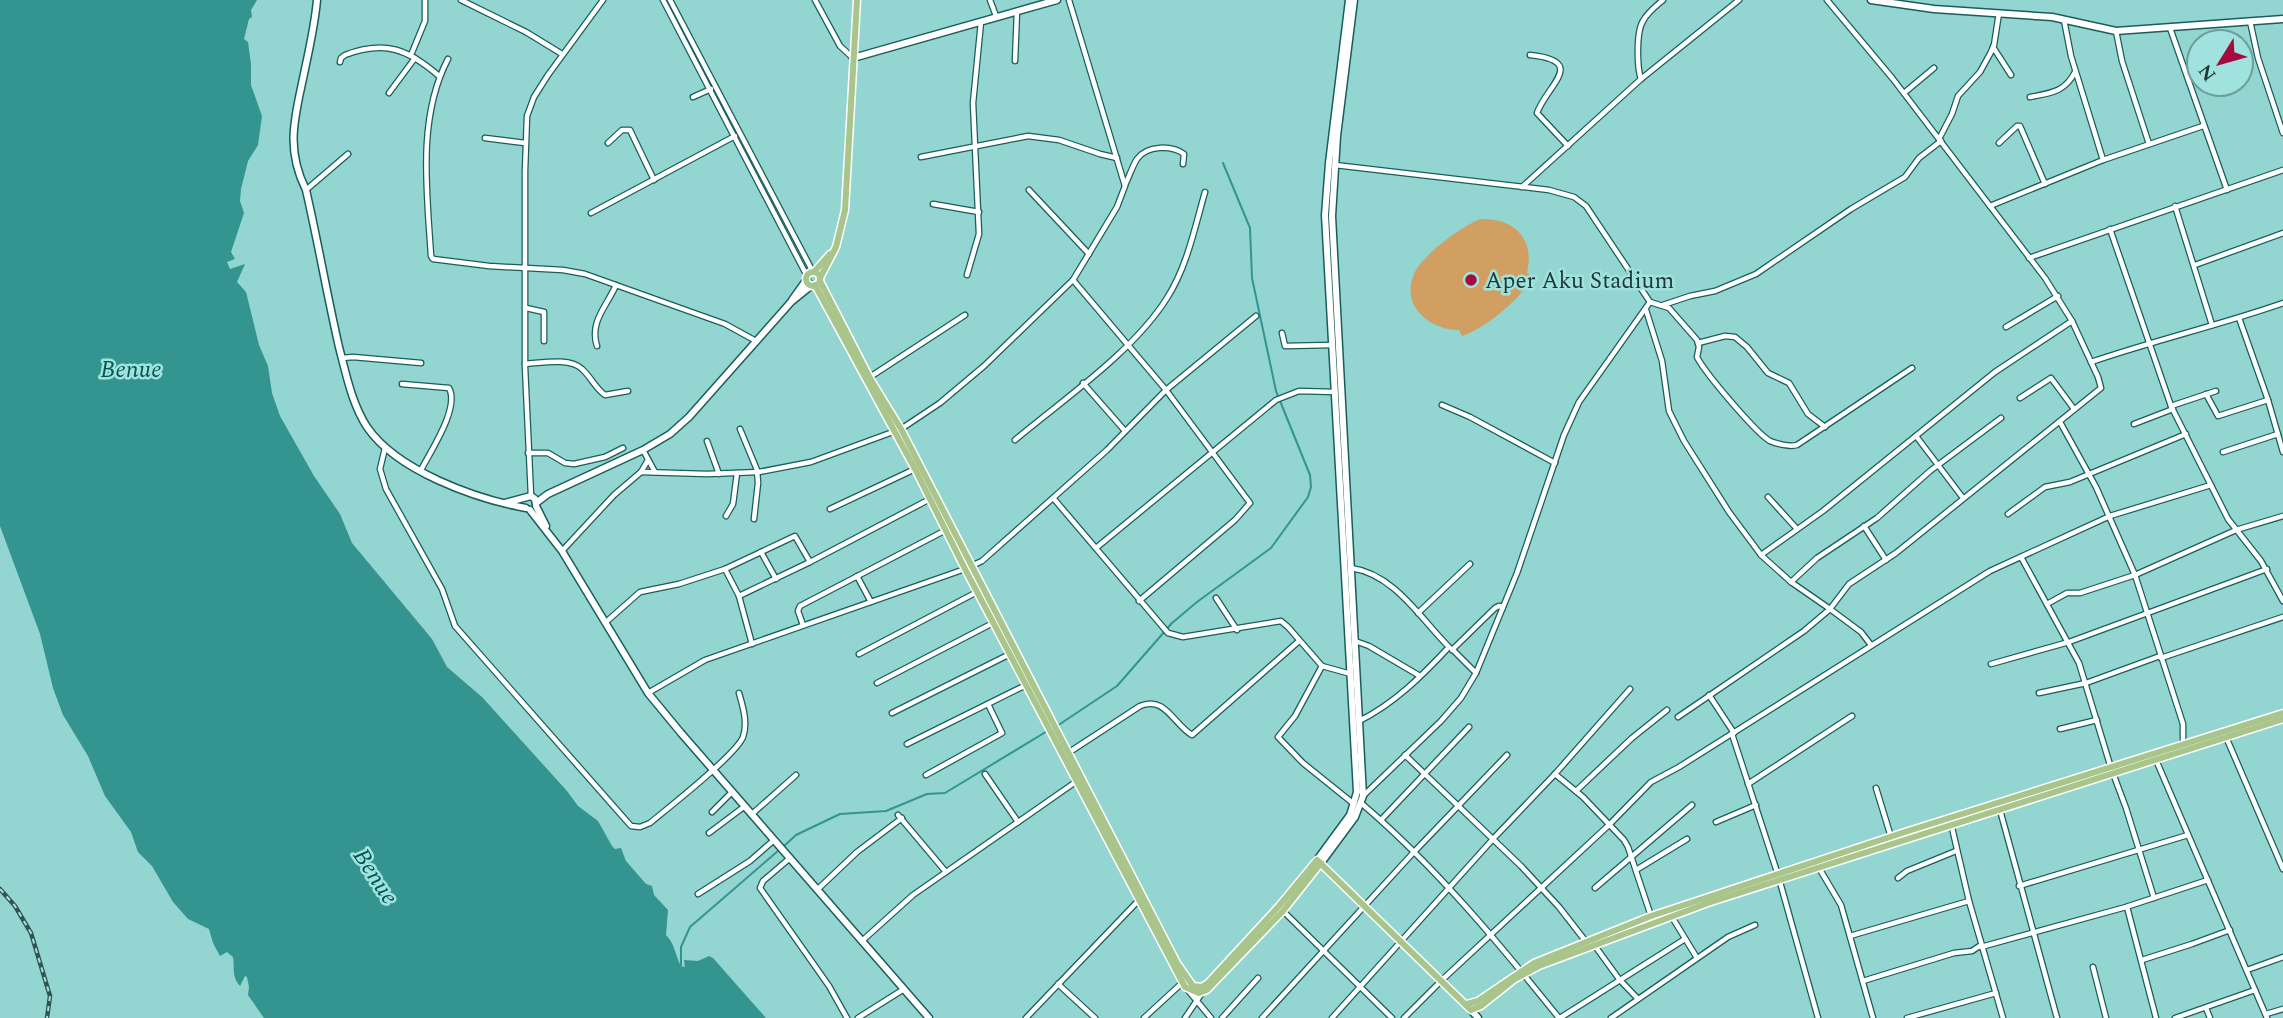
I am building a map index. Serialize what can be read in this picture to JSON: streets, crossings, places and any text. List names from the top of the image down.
{
  "water": ["Benue"],
  "places": ["Aper Aku Stadium"],
  "north": "bottom left"
}
